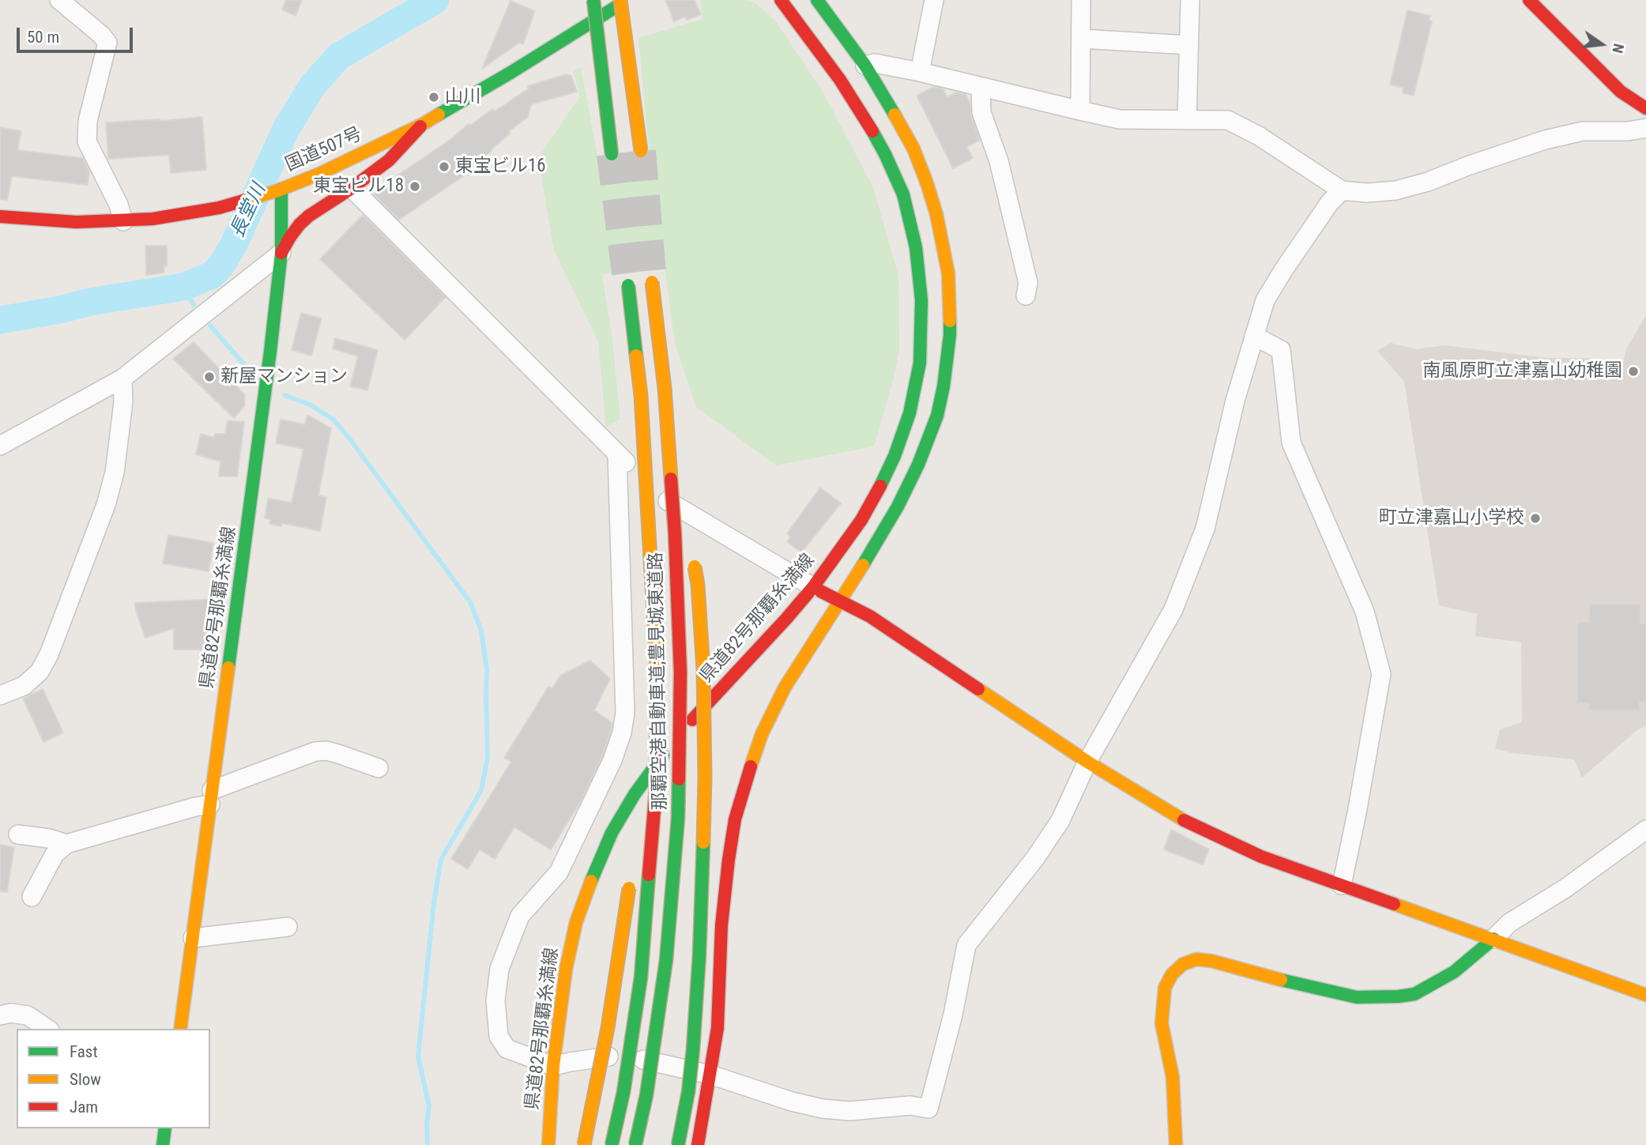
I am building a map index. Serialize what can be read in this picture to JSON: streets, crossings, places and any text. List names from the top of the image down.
{
  "streets": {
    "main road": ["国道507号", "県道82号那覇糸満線", "那覇空港自動車道;豊見城東道路"]
  },
  "crossings": [
    ["国道507号", "県道82号那覇糸満線"]
  ],
  "water": ["長堂川"],
  "places": [
    "山川",
    "東宝ビル16",
    "東宝ビル18",
    "南風原町立津嘉山幼稚園",
    "新屋マンション",
    "町立津嘉山小学校"
  ],
  "legend": ["Fast", "Slow", "Jam"],
  "scale_bar": "50 m",
  "north": "right"
}
